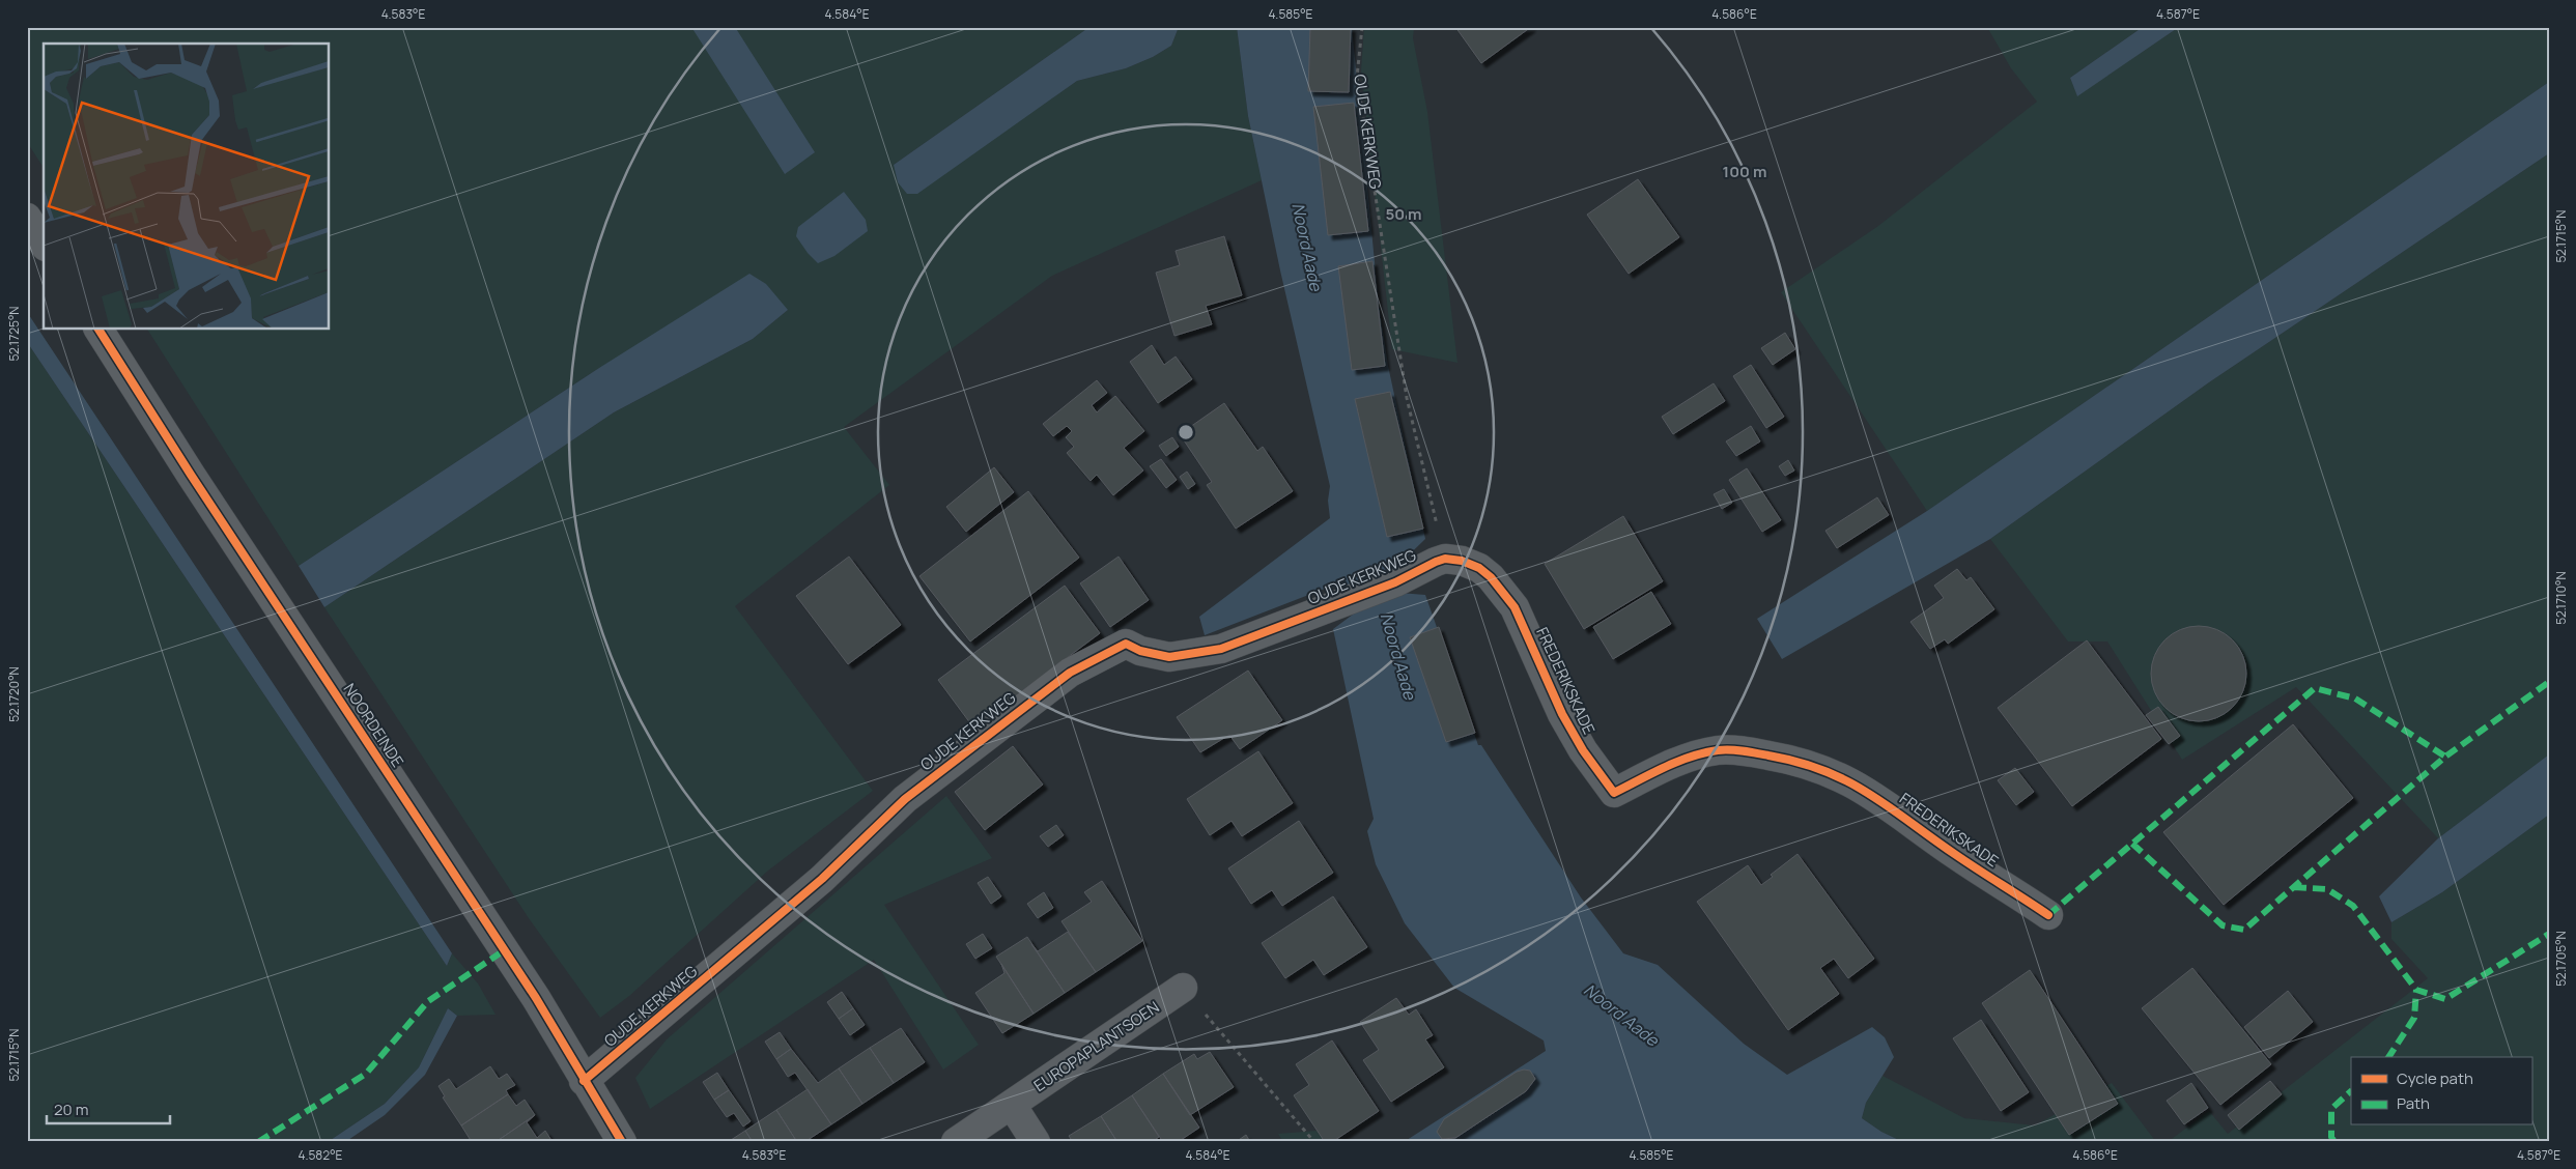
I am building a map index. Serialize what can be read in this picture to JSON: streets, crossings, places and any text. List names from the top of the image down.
{
  "streets": {
    "street": [
      "OUDE KERKWEG",
      "FREDERIKSKADE",
      "NOORDEINDE",
      "EUROPAPLANTSOEN"
    ]
  },
  "crossings": [
    ["OUDE KERKWEG", "FREDERIKSKADE"],
    ["OUDE KERKWEG", "NOORDEINDE"]
  ],
  "water": ["Noord Aade"],
  "legend": ["Cycle path", "Path"],
  "scale_bar": "20 m",
  "coordinates": [
    "4.583°E",
    "4.584°E",
    "4.585°E",
    "4.586°E",
    "4.587°E",
    "52.1715°N",
    "52.1725°N",
    "52.1710°N",
    "52.1720°N",
    "52.1705°N",
    "4.582°E"
  ],
  "rings": ["100 m", "50 m"]
}
